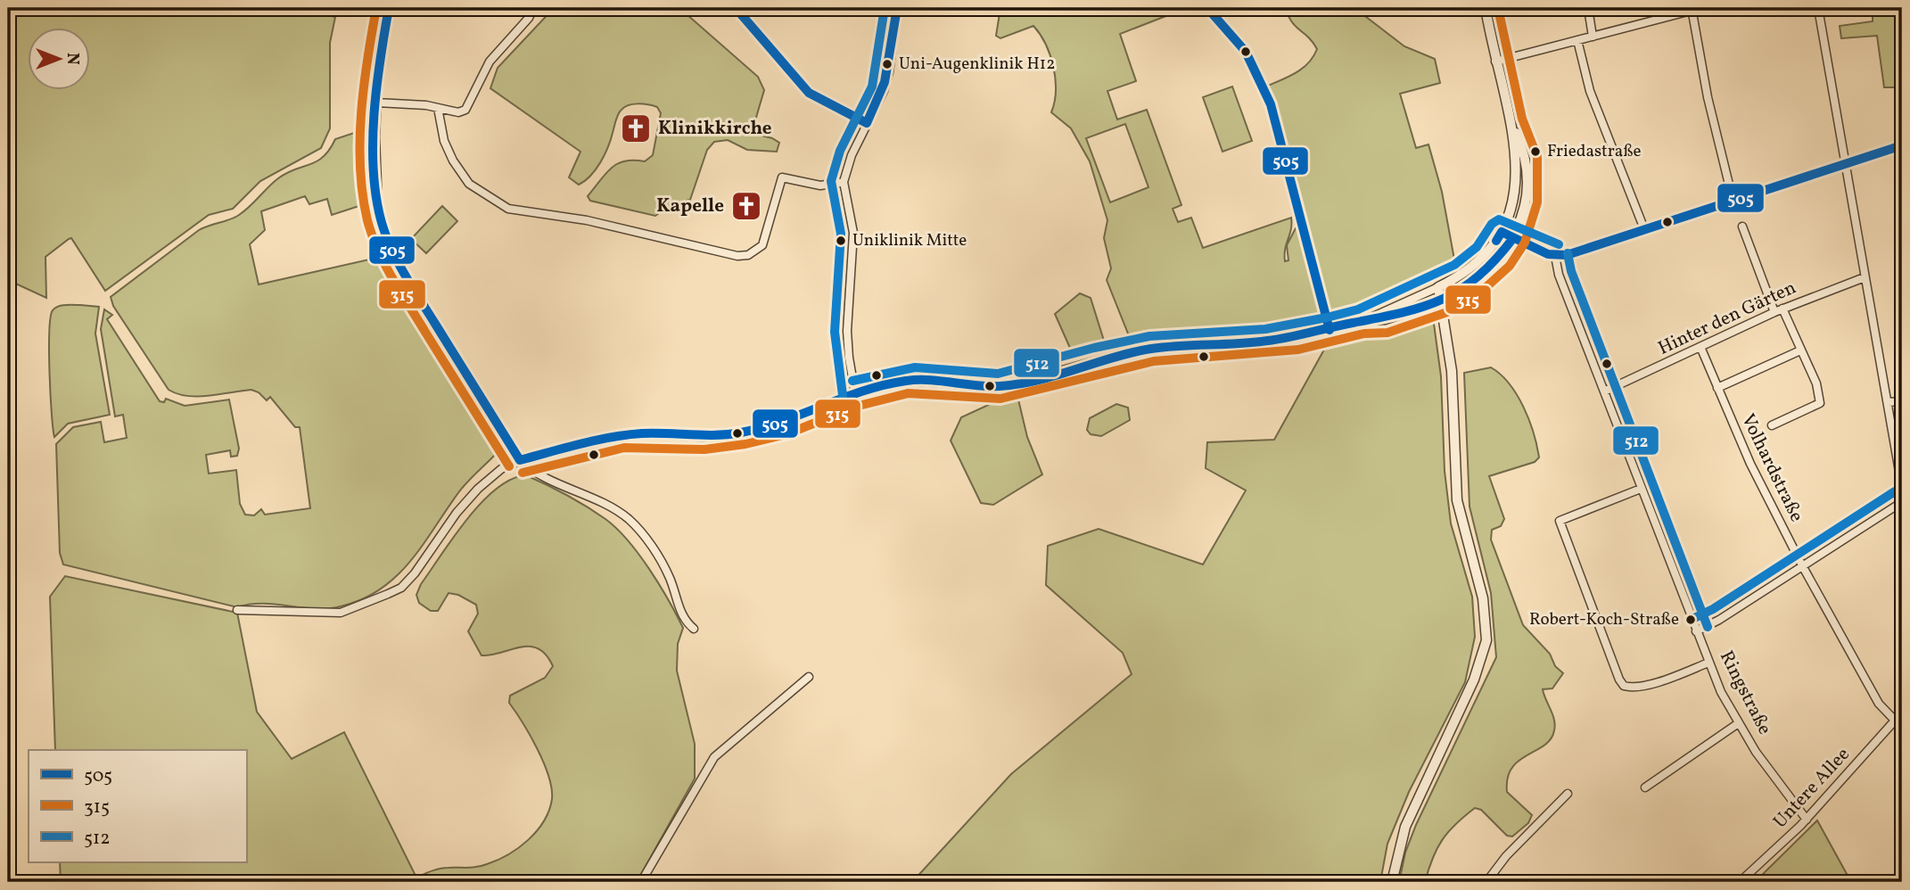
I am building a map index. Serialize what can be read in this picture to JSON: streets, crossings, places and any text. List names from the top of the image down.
{
  "streets": {
    "street": [
      "Hinter den Gärten",
      "Volhardstraße",
      "Ringstraße",
      "Untere Allee"
    ]
  },
  "crossings": [
    ["Hinter den Gärten", "Volhardstraße"],
    ["Hinter den Gärten", "Ringstraße"],
    ["Volhardstraße", "Untere Allee"],
    ["Ringstraße", "Untere Allee"]
  ],
  "places": {
    "other": [
      "Uni-Augenklinik H12",
      "Friedastraße",
      "Uniklinik Mitte",
      "Robert-Koch-Straße"
    ],
    "church": ["Klinikkirche", "Kapelle"]
  },
  "lines": ["transit line 505", "transit line 315", "transit line 512"],
  "legend": ["505", "315", "512"],
  "north": "right"
}
